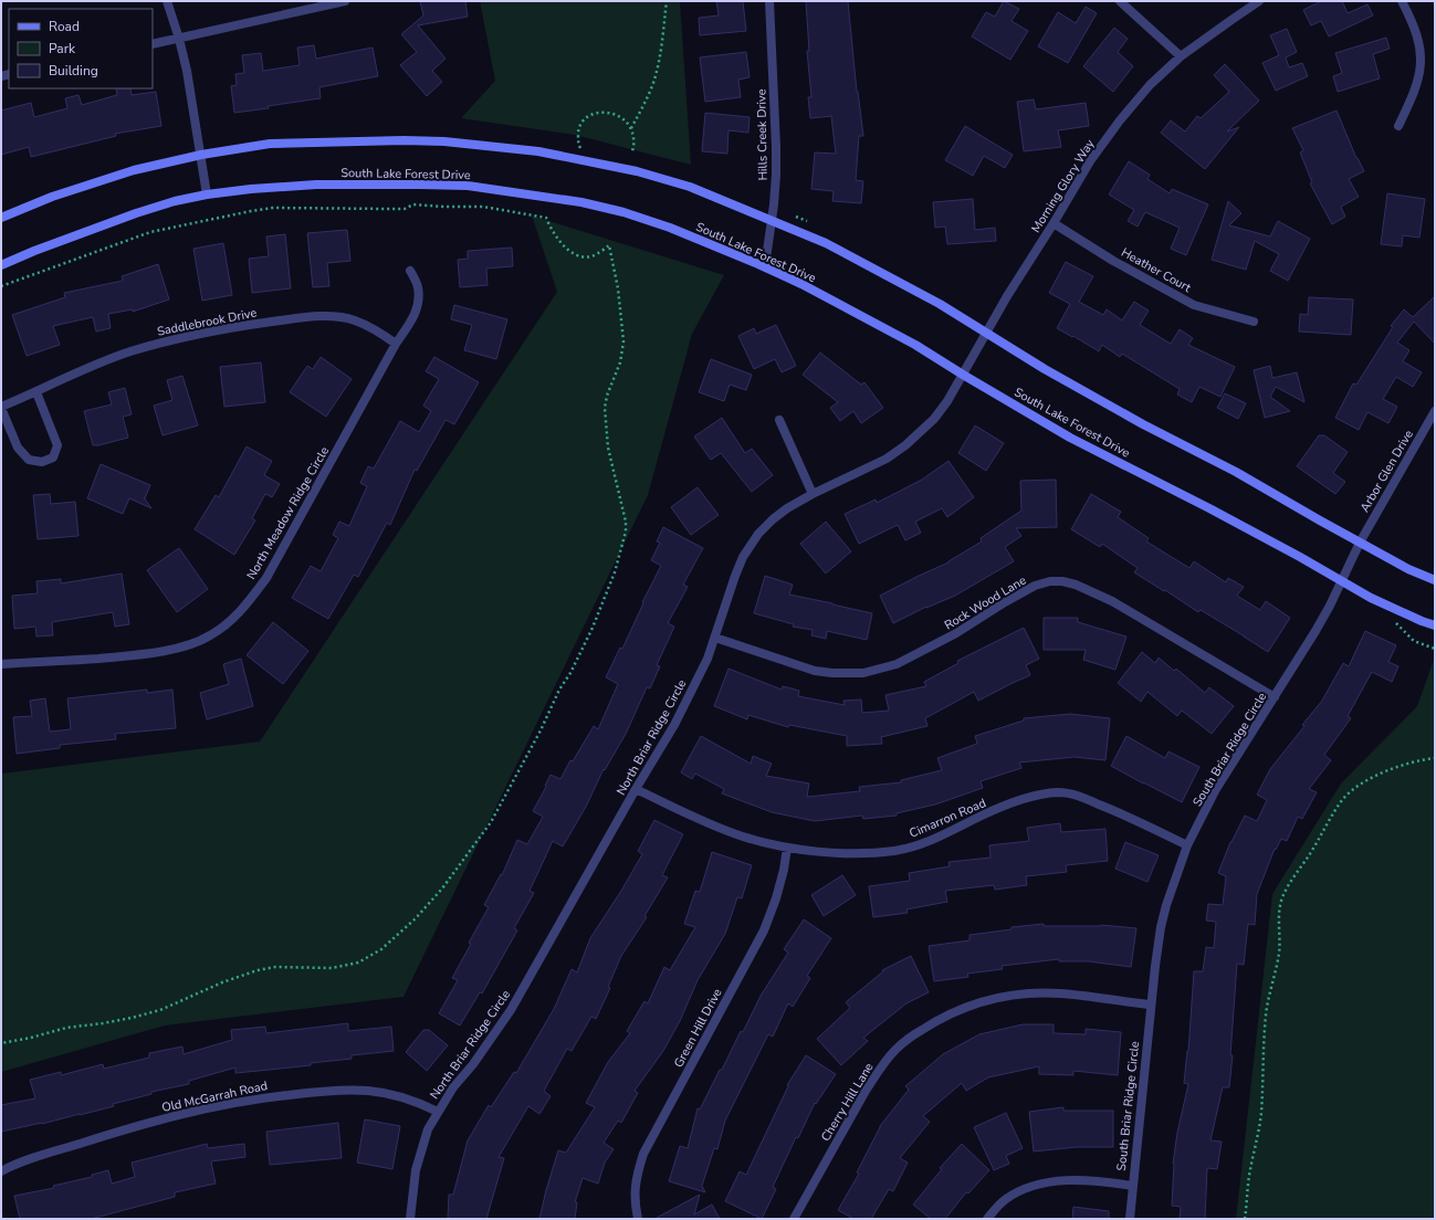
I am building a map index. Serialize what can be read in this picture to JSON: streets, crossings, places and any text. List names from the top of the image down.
{
  "streets": {
    "main road": ["South Lake Forest Drive"],
    "street": [
      "Hills Creek Drive",
      "Morning Glory Way",
      "Heather Court",
      "Saddlebrook Drive",
      "Arbor Glen Drive",
      "North Meadow Ridge Circle",
      "Rock Wood Lane",
      "North Briar Ridge Circle",
      "South Briar Ridge Circle",
      "Cimarron Road",
      "Green Hill Drive",
      "Old McGarrah Road",
      "Cherry Hill Lane"
    ]
  },
  "crossings": [
    ["Hills Creek Drive", "South Lake Forest Drive"],
    ["South Lake Forest Drive", "North Briar Ridge Circle"],
    ["South Lake Forest Drive", "South Briar Ridge Circle"],
    ["Morning Glory Way", "Heather Court"],
    ["Morning Glory Way", "North Briar Ridge Circle"],
    ["Saddlebrook Drive", "North Meadow Ridge Circle"],
    ["Arbor Glen Drive", "South Briar Ridge Circle"],
    ["Rock Wood Lane", "North Briar Ridge Circle"],
    ["Rock Wood Lane", "South Briar Ridge Circle"],
    ["North Briar Ridge Circle", "Cimarron Road"],
    ["North Briar Ridge Circle", "Old McGarrah Road"],
    ["South Briar Ridge Circle", "Cimarron Road"],
    ["South Briar Ridge Circle", "Cherry Hill Lane"],
    ["Cimarron Road", "Green Hill Drive"]
  ],
  "legend": ["Road", "Park", "Building"]
}
